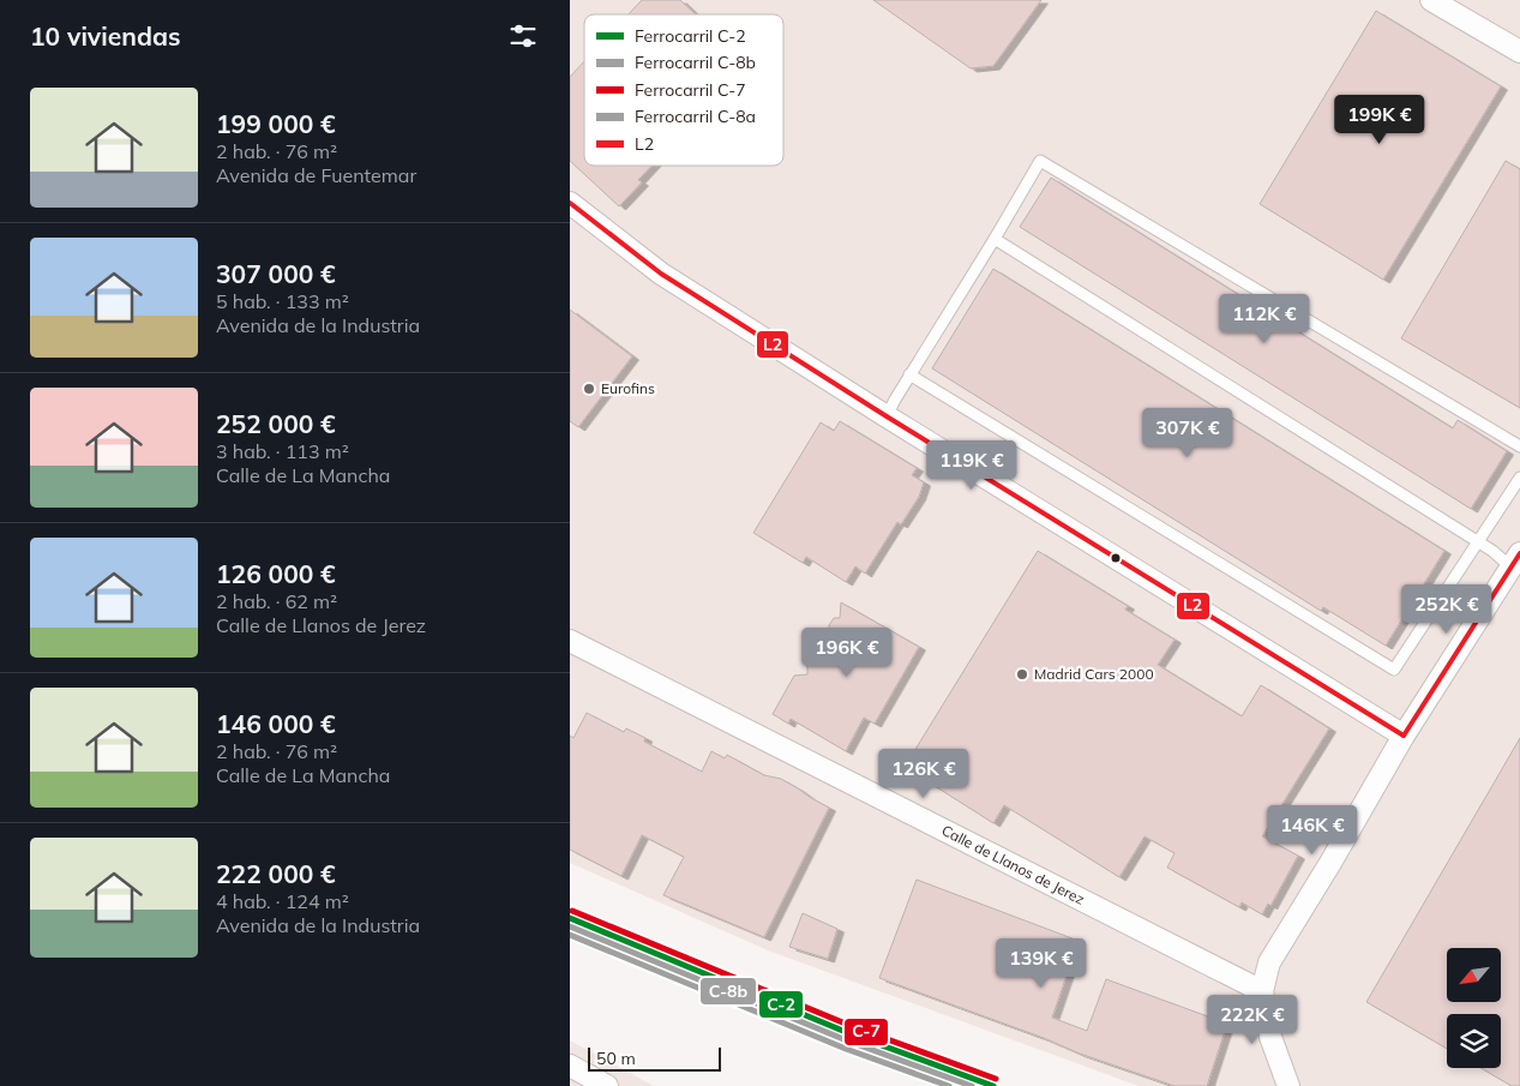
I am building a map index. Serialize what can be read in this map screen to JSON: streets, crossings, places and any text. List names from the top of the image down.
{
  "streets": {
    "street": ["Calle de Llanos de Jerez"]
  },
  "places": ["Eurofins", "Madrid Cars 2000"],
  "lines": [
    "transit line L2",
    "rail line C-7",
    "rail line C-2",
    "rail line C-8b",
    "rail line C-8a"
  ],
  "legend": [
    "Ferrocarril C-2",
    "Ferrocarril C-8b",
    "Ferrocarril C-7",
    "Ferrocarril C-8a",
    "L2"
  ],
  "scale_bar": "50 m",
  "north": "bottom left",
  "page": {
    "heading": "10 viviendas",
    "list": [
      {
        "name": "199 000 €",
        "note": "2 hab. · 76 m² · Avenida de Fuentemar"
      },
      {
        "name": "307 000 €",
        "note": "5 hab. · 133 m² · Avenida de la Industria"
      },
      {
        "name": "252 000 €",
        "note": "3 hab. · 113 m² · Calle de La Mancha"
      },
      {
        "name": "126 000 €",
        "note": "2 hab. · 62 m² · Calle de Llanos de Jerez"
      },
      {
        "name": "146 000 €",
        "note": "2 hab. · 76 m² · Calle de La Mancha"
      },
      {
        "name": "222 000 €",
        "note": "4 hab. · 124 m² · Avenida de la Industria"
      }
    ],
    "price": [
      "199K €",
      "112K €",
      "307K €",
      "119K €",
      "252K €",
      "196K €",
      "126K €",
      "146K €",
      "139K €",
      "222K €"
    ],
    "scale": "50 m"
  }
}
